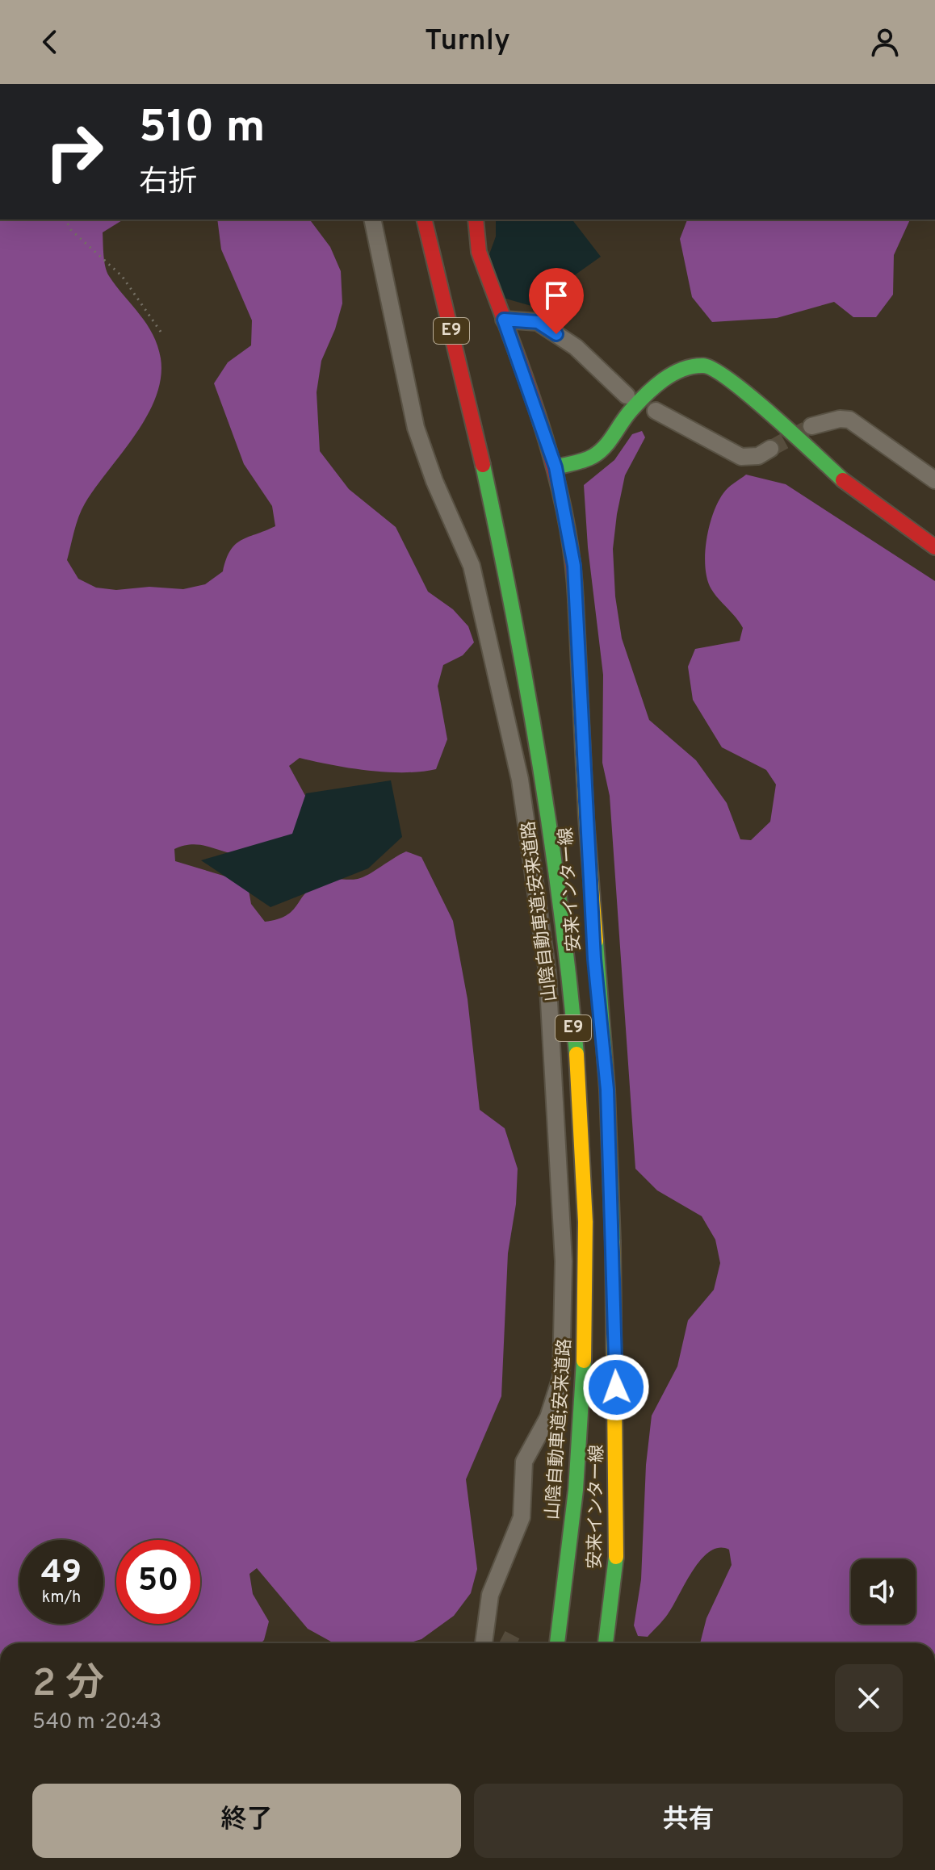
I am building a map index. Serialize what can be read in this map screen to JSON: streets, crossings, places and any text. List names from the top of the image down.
{
  "streets": {
    "main road": ["E9", "安来インター線", "山陰自動車道;安来道路"]
  },
  "page": {
    "header": "Turnly",
    "turn": ["510 m", "右折"],
    "speed": "49 km/h",
    "limit": "50",
    "heading": ["2 分", "540 m · 20:43"],
    "buttons": ["終了", "共有"]
  }
}
